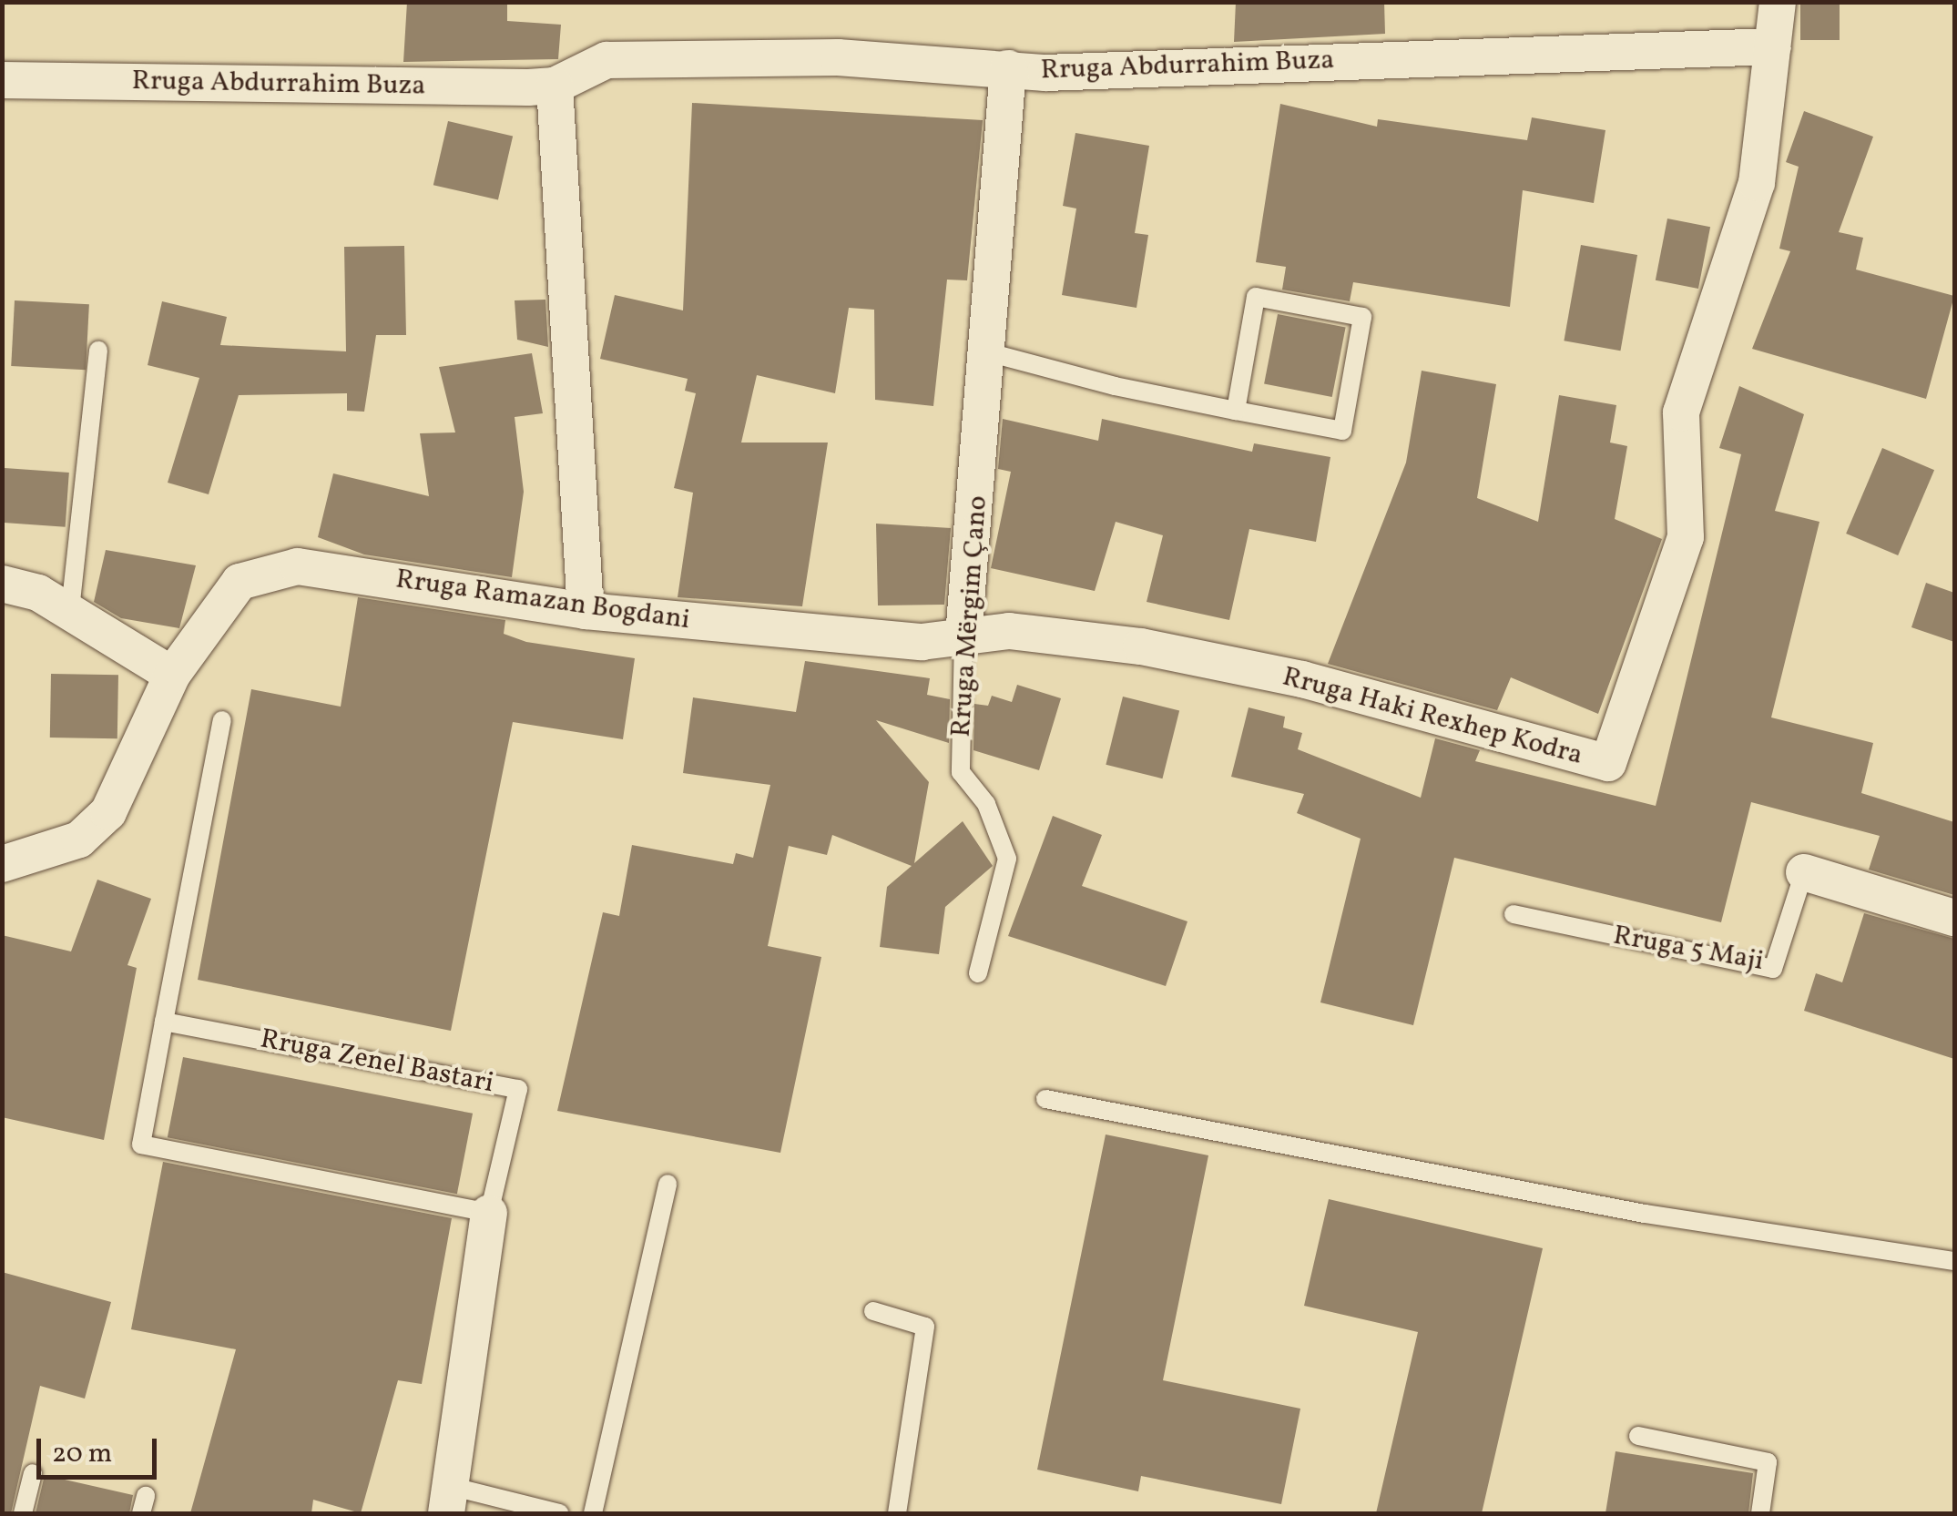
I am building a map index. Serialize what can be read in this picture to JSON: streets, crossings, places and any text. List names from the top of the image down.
{
  "streets": {
    "street": [
      "Rruga Abdurrahim Buza",
      "Rruga Ramazan Bogdani",
      "Rruga Mërgim Çano",
      "Rruga Haki Rexhep Kodra",
      "Rruga 5 Maji",
      "Rruga Zenel Bastari"
    ]
  },
  "crossings": [
    ["Rruga Abdurrahim Buza", "Rruga Mërgim Çano"],
    ["Rruga Abdurrahim Buza", "Rruga Haki Rexhep Kodra"],
    ["Rruga Ramazan Bogdani", "Rruga Mërgim Çano"],
    ["Rruga Ramazan Bogdani", "Rruga Haki Rexhep Kodra"],
    ["Rruga Mërgim Çano", "Rruga Haki Rexhep Kodra"]
  ],
  "scale_bar": "20 m"
}
